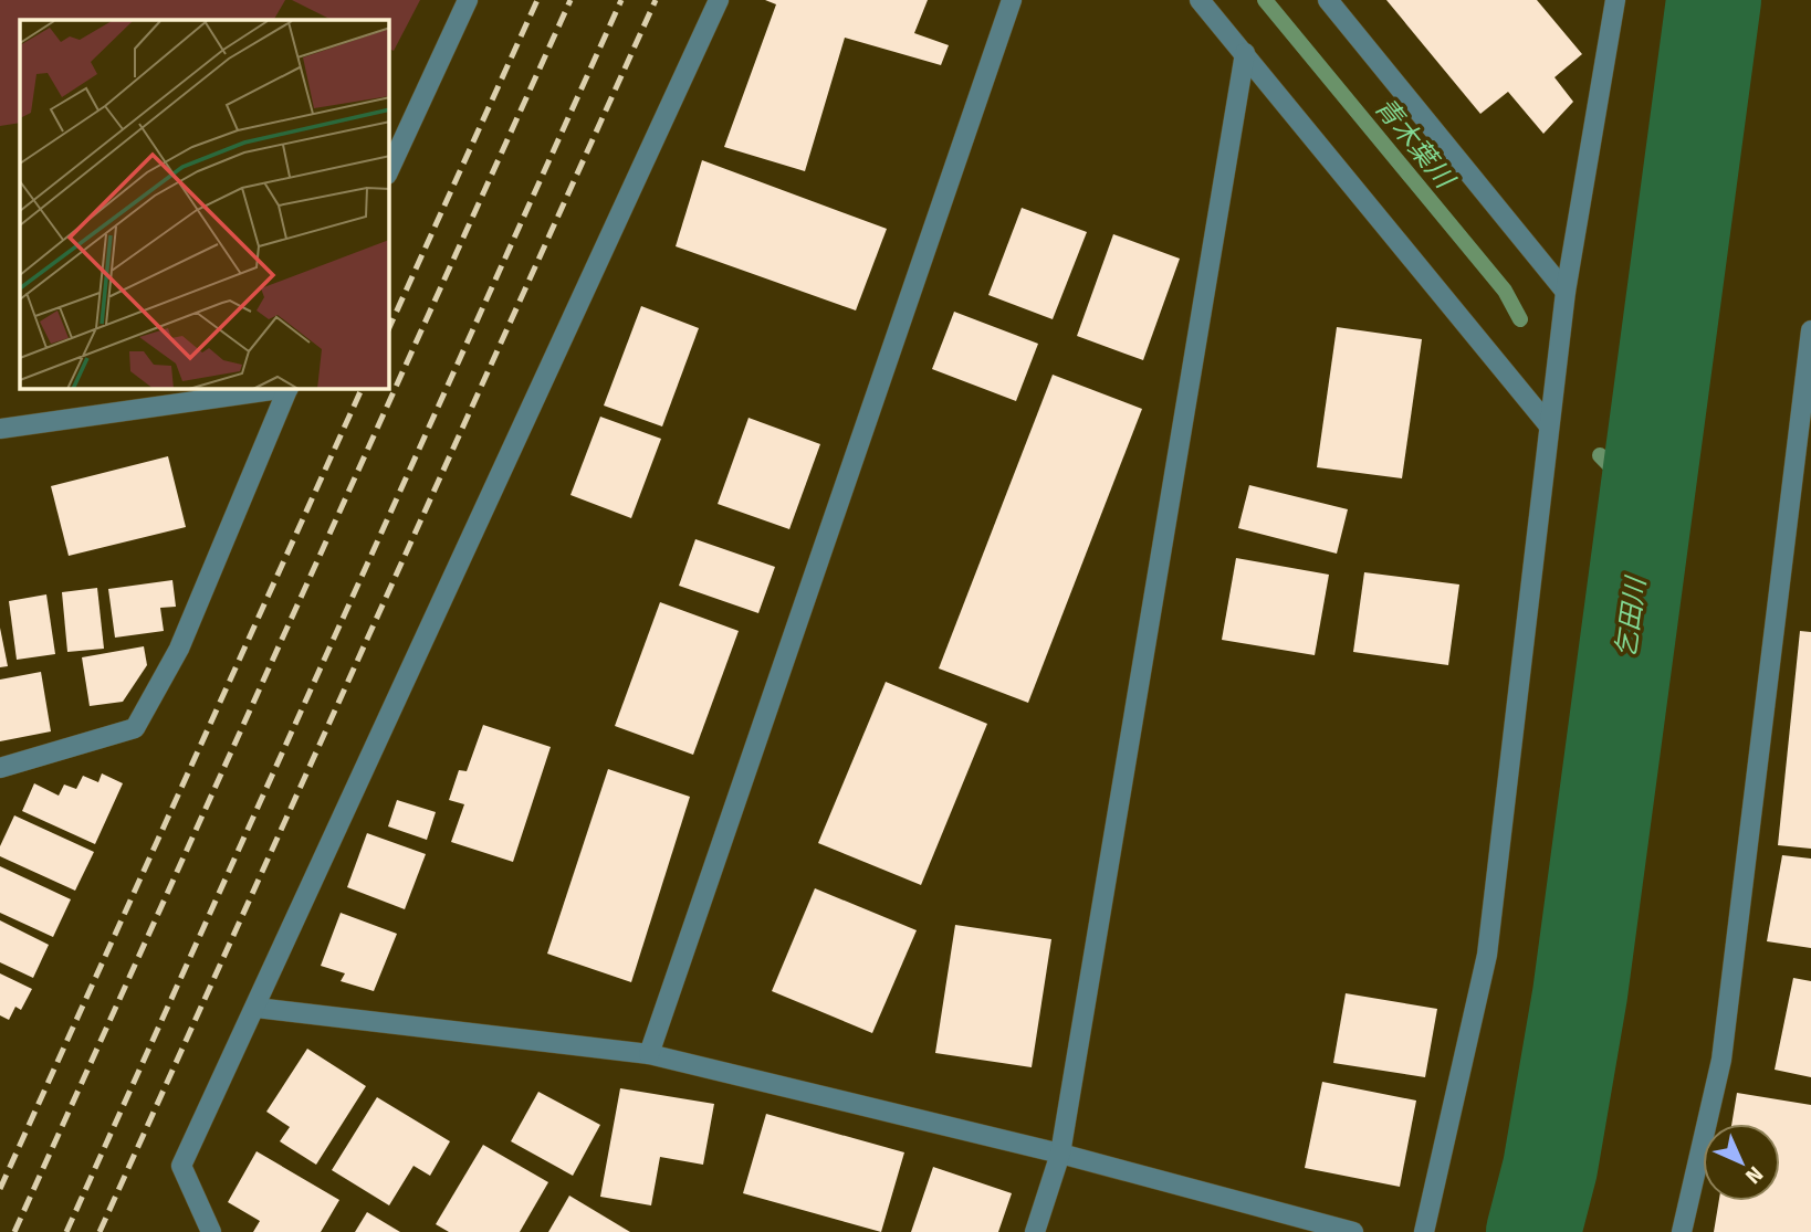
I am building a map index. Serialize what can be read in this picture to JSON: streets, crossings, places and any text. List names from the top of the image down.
{
  "water": ["青木葉川", "乞田川"],
  "north": "bottom right"
}
